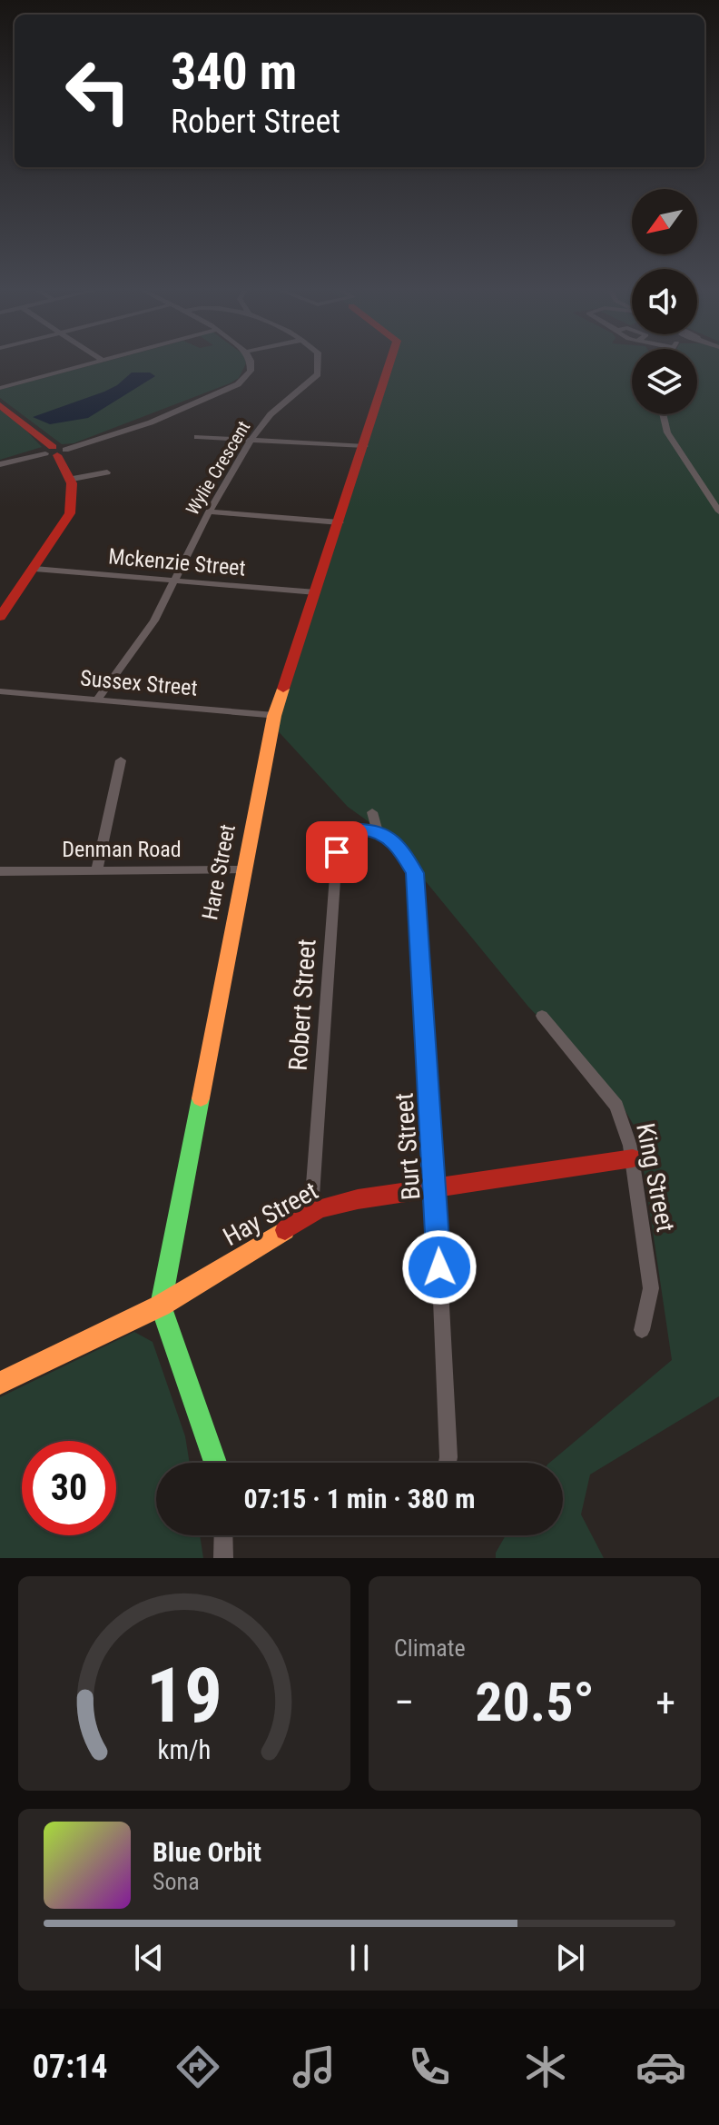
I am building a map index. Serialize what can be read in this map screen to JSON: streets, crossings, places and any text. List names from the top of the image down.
{
  "streets": {
    "street": [
      "Wylie Crescent",
      "Mckenzie Street",
      "Sussex Street",
      "Denman Road",
      "Hare Street",
      "Robert Street",
      "Burt Street",
      "King Street",
      "Hay Street"
    ]
  },
  "crossings": [
    ["Wylie Crescent", "Mckenzie Street"],
    ["Wylie Crescent", "Sussex Street"],
    ["Mckenzie Street", "Hare Street"],
    ["Sussex Street", "Hare Street"],
    ["Denman Road", "Hare Street"],
    ["Hare Street", "Hay Street"],
    ["Robert Street", "Burt Street"],
    ["Robert Street", "Hay Street"],
    ["Burt Street", "Hay Street"],
    ["King Street", "Hay Street"]
  ],
  "north": "bottom left",
  "page": {
    "turn": ["340 m", "Robert Street"],
    "limit": "30",
    "trip": "07:15 · 1 min · 380 m",
    "tile": "Climate",
    "heat": ["−", "20.5°", "+"],
    "song": ["Blue Orbit", "Sona"],
    "tabs": "07:14",
    "gauge": ["19", "km/h"]
  }
}
